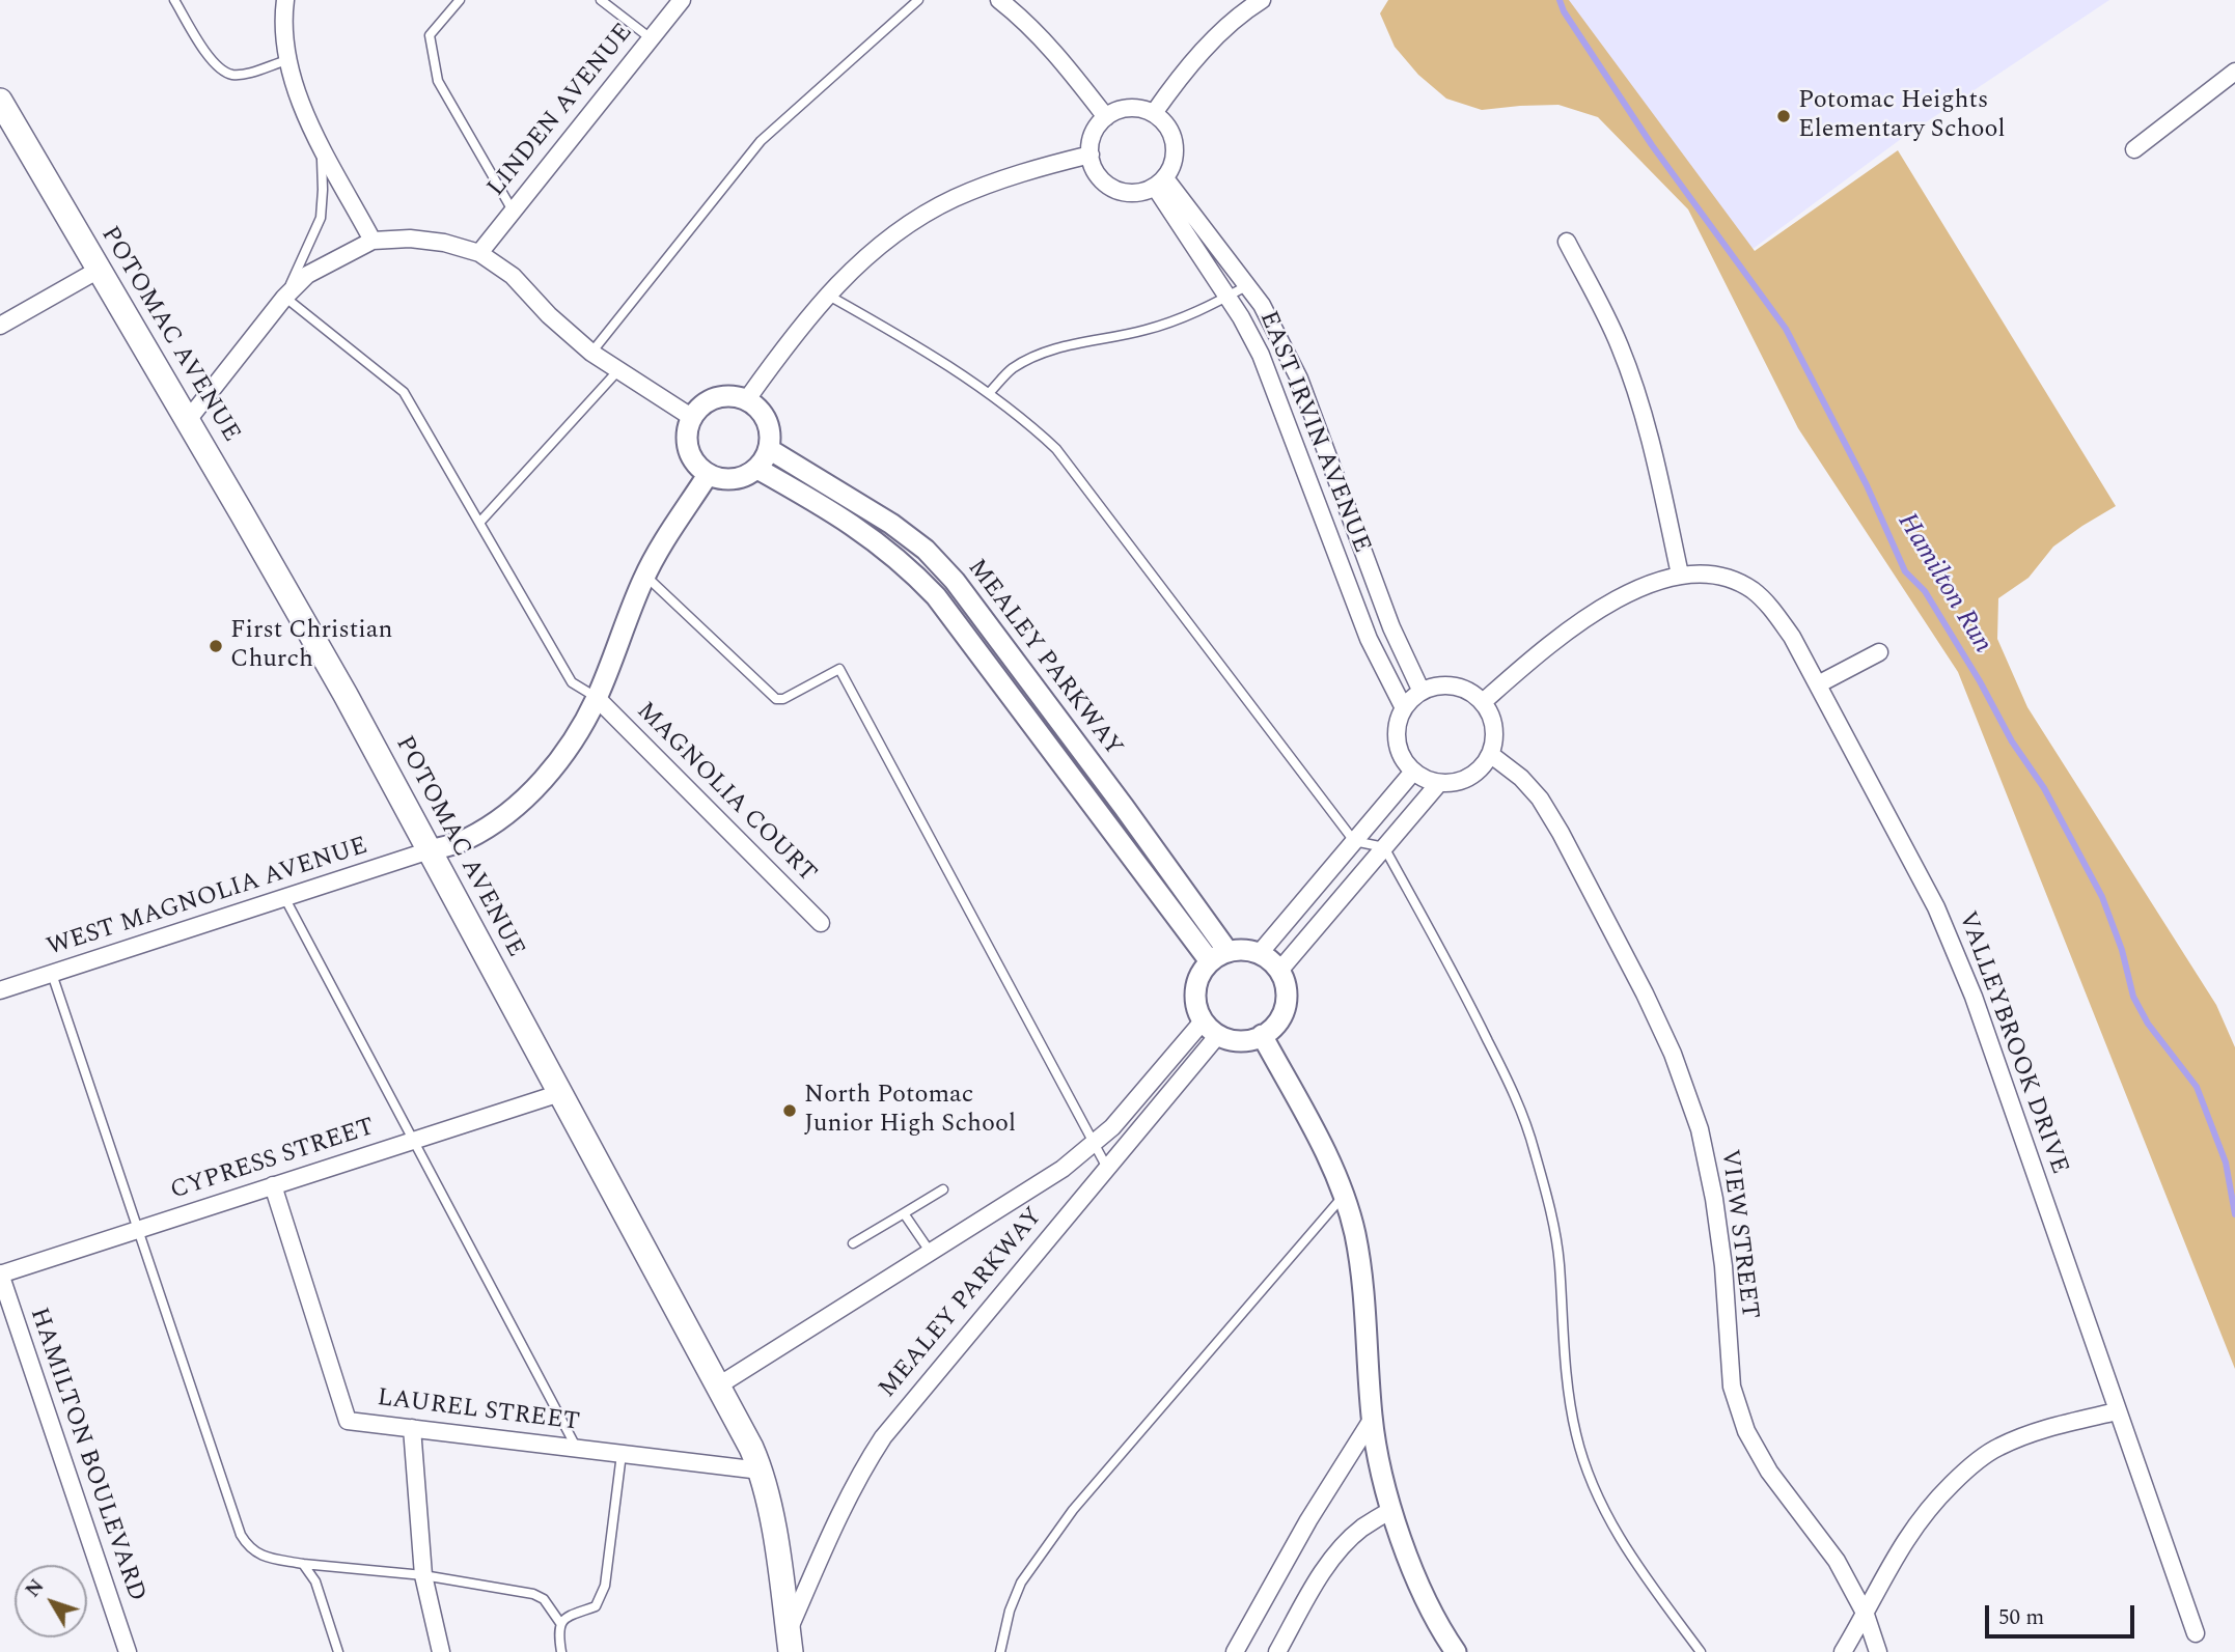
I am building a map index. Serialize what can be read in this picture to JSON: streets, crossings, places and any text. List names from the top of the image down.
{
  "streets": {
    "main road": ["POTOMAC AVENUE"],
    "street": [
      "LINDEN AVENUE",
      "EAST IRVIN AVENUE",
      "MEALEY PARKWAY",
      "MAGNOLIA COURT",
      "WEST MAGNOLIA AVENUE",
      "VALLEYBROOK DRIVE",
      "CYPRESS STREET",
      "VIEW STREET",
      "LAUREL STREET",
      "HAMILTON BOULEVARD"
    ]
  },
  "crossings": [
    ["POTOMAC AVENUE", "MEALEY PARKWAY"],
    ["POTOMAC AVENUE", "WEST MAGNOLIA AVENUE"],
    ["POTOMAC AVENUE", "CYPRESS STREET"],
    ["POTOMAC AVENUE", "LAUREL STREET"],
    ["EAST IRVIN AVENUE", "VALLEYBROOK DRIVE"],
    ["EAST IRVIN AVENUE", "VIEW STREET"],
    ["VALLEYBROOK DRIVE", "VIEW STREET"],
    ["CYPRESS STREET", "LAUREL STREET"],
    ["CYPRESS STREET", "HAMILTON BOULEVARD"]
  ],
  "water": ["Hamilton Run"],
  "places": ["Potomac Heights Elementary School", "First Christian Church", "North Potomac Junior High School"],
  "scale_bar": "50 m",
  "north": "top left"
}
